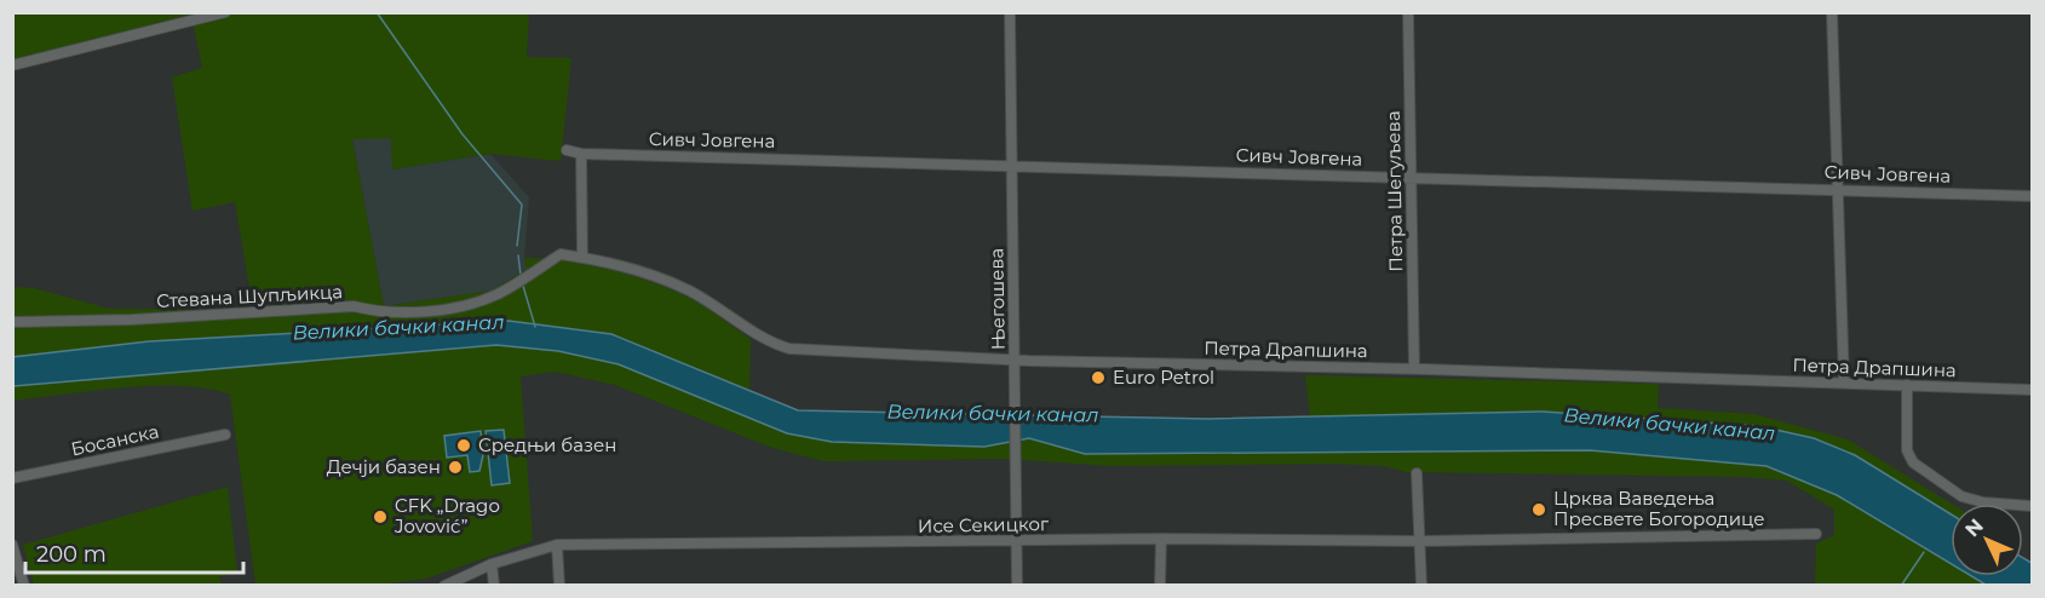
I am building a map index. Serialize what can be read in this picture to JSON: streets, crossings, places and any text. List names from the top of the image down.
{
  "streets": {
    "street": [
      "Сивч Јовгена",
      "Петра Шегуљева",
      "Стевана Шупљикца",
      "Његошева",
      "Петра Драпшина",
      "Босанска",
      "Исе Секицког"
    ]
  },
  "crossings": [
    ["Сивч Јовгена", "Петра Шегуљева"],
    ["Сивч Јовгена", "Његошева"],
    ["Петра Шегуљева", "Петра Драпшина"],
    ["Стевана Шупљикца", "Петра Драпшина"],
    ["Његошева", "Петра Драпшина"],
    ["Његошева", "Исе Секицког"]
  ],
  "water": ["Велики бачки канал"],
  "places": [
    "Euro Petrol",
    "Средњи базен",
    "Дечји базен",
    "Црква Ваведења Пресвете Богородице",
    "CFK „Drago Jovović”"
  ],
  "scale_bar": "200 m",
  "north": "top left"
}
